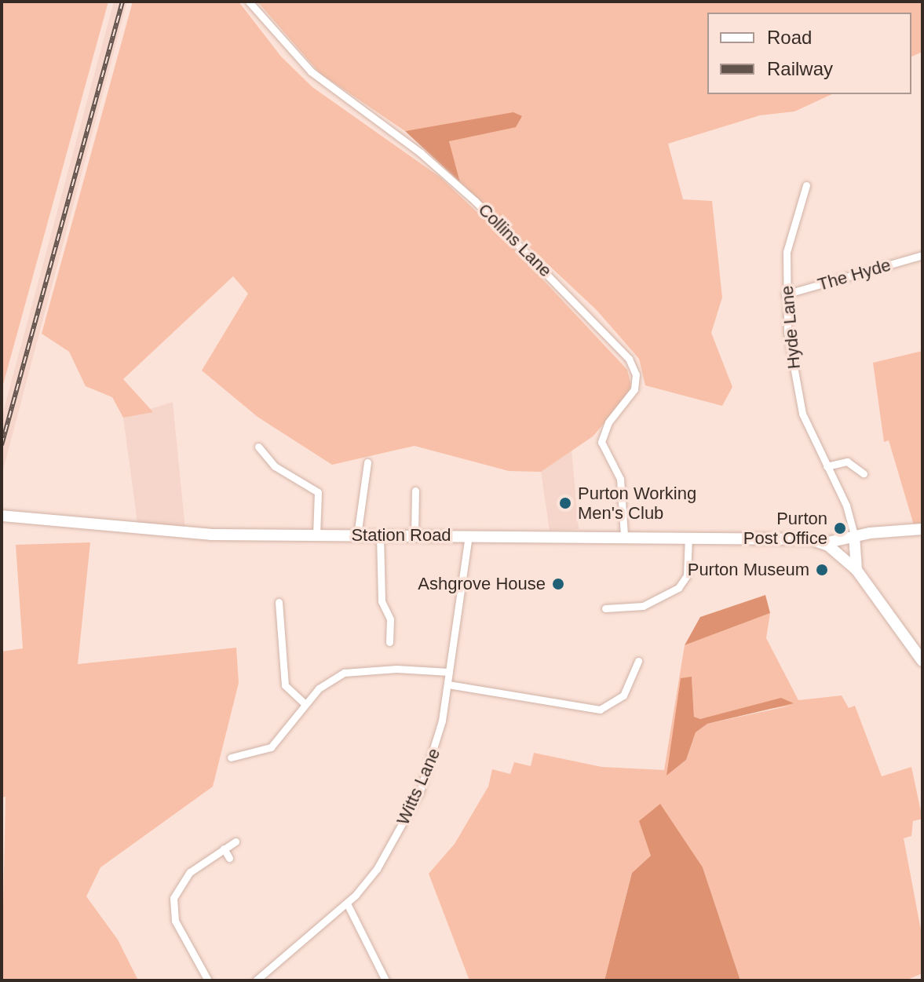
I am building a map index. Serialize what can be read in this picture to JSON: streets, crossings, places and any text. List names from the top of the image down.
{
  "streets": {
    "street": [
      "Collins Lane",
      "The Hyde",
      "Hyde Lane",
      "Station Road",
      "Witts Lane"
    ]
  },
  "crossings": [
    ["Collins Lane", "Station Road"],
    ["The Hyde", "Hyde Lane"],
    ["Station Road", "Witts Lane"]
  ],
  "places": [
    "Purton Working Men's Club",
    "Purton Post Office",
    "Purton Museum",
    "Ashgrove House"
  ],
  "legend": ["Road", "Railway"]
}
